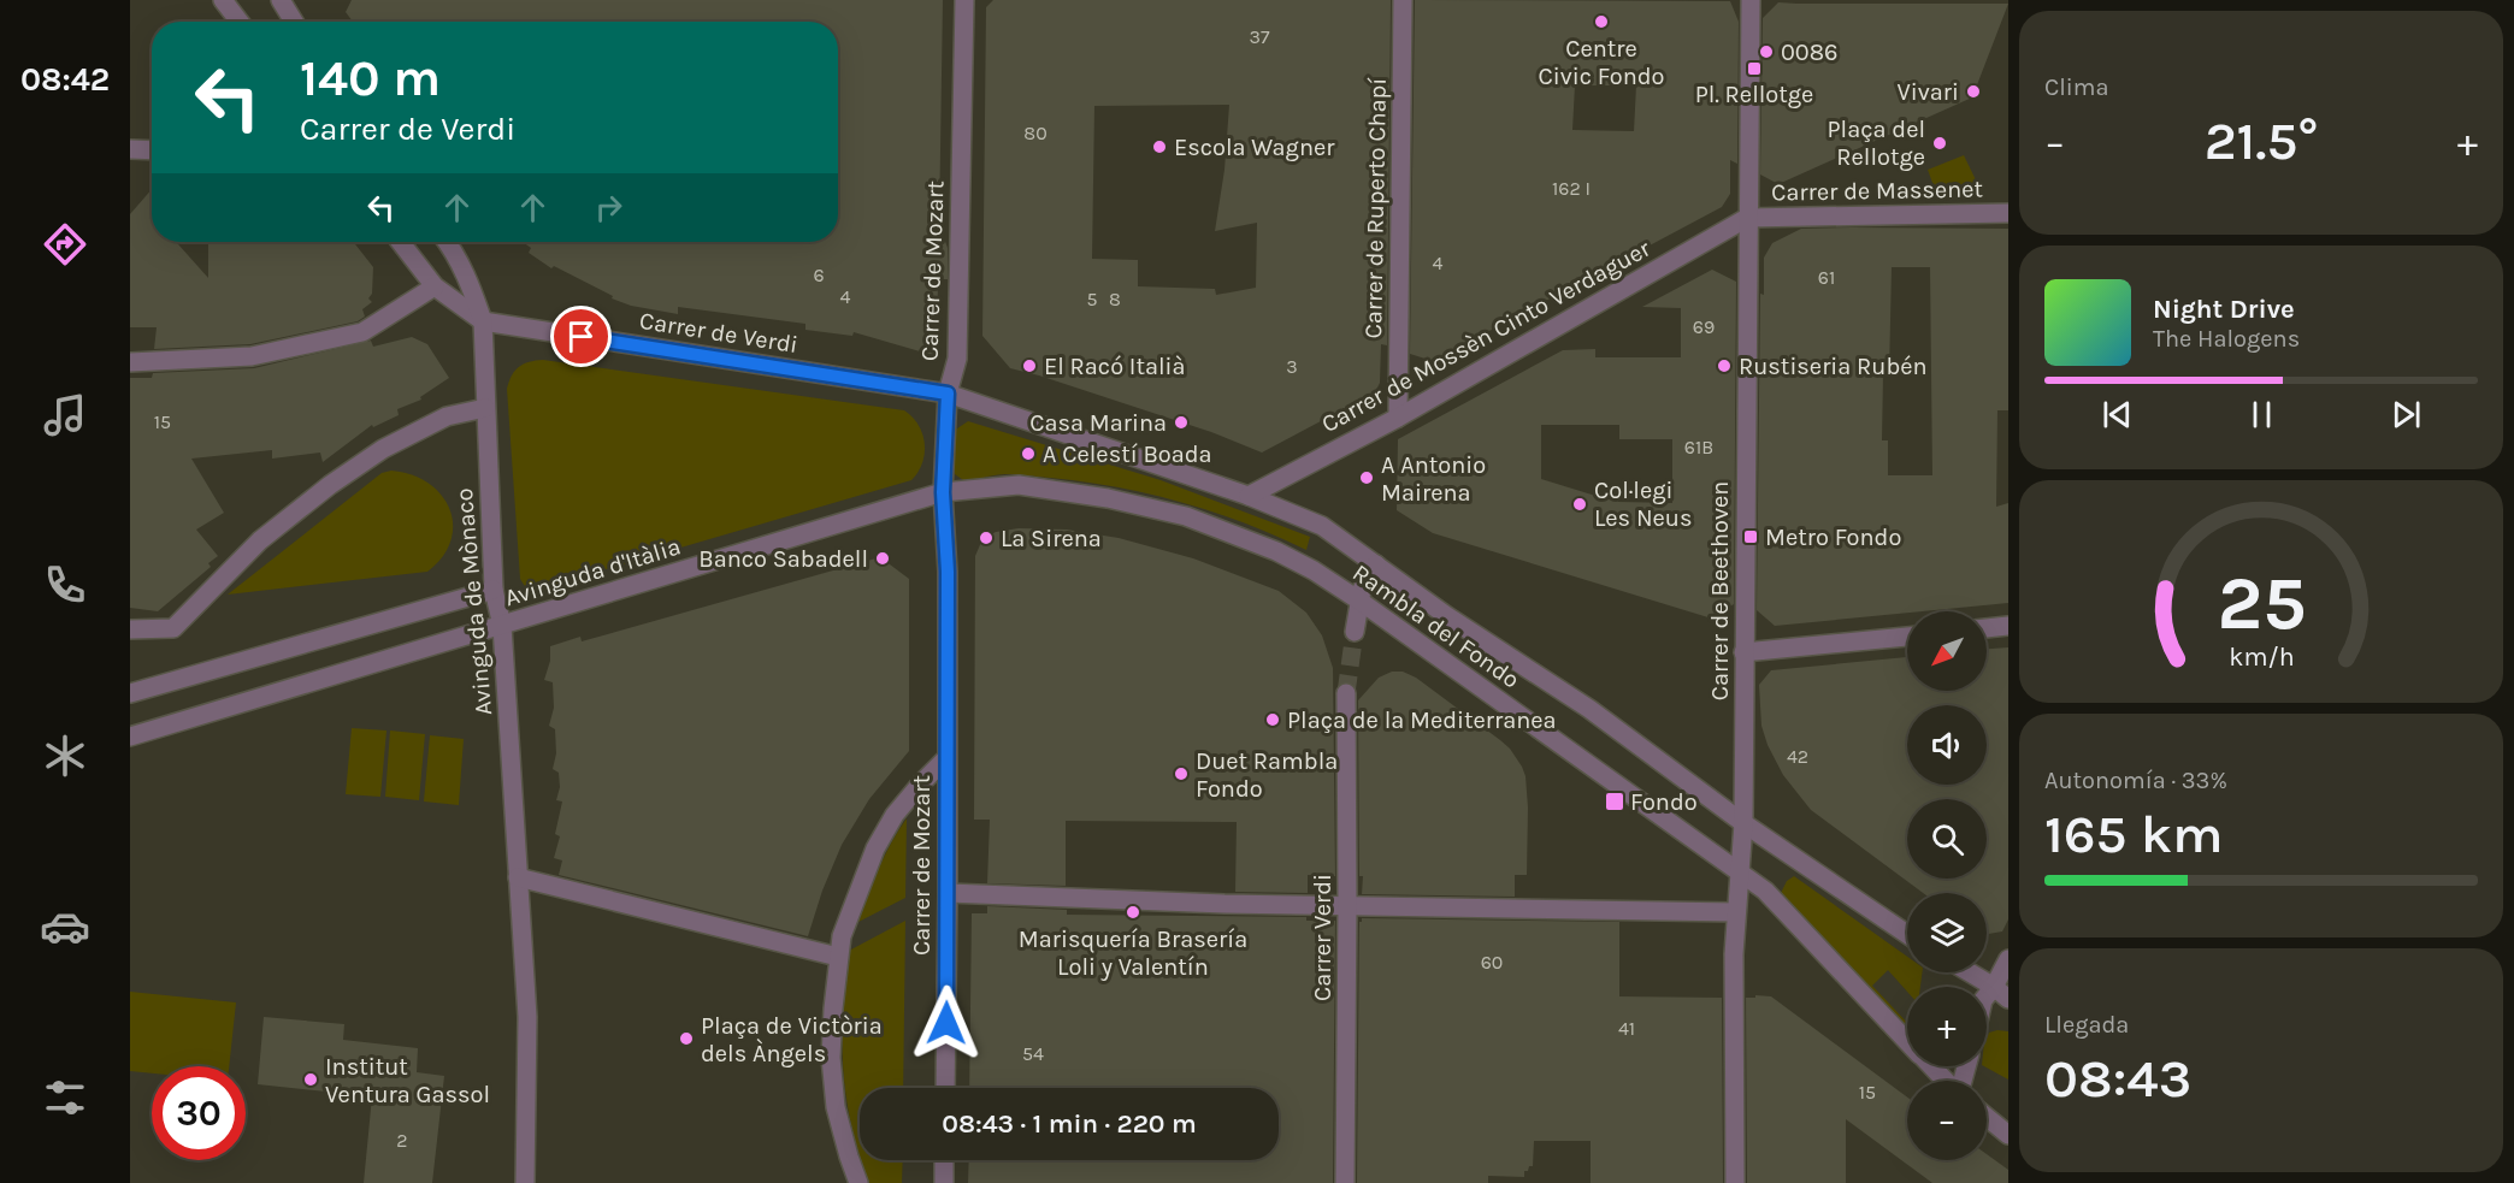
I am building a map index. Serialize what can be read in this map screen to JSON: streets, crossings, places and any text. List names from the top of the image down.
{
  "streets": {
    "street": [
      "Carrer de Massenet",
      "Carrer de Ruperto Chapí",
      "Carrer de Mozart",
      "Carrer de Verdi",
      "Carrer de Mossèn Cinto Verdaguer",
      "Avinguda d'Itàlia",
      "Carrer de Beethoven",
      "Avinguda de Mònaco",
      "Rambla del Fondo",
      "Carrer Verdi"
    ]
  },
  "crossings": [
    ["Carrer de Massenet", "Carrer de Mossèn Cinto Verdaguer"],
    ["Carrer de Massenet", "Carrer de Beethoven"],
    ["Carrer de Ruperto Chapí", "Carrer de Mossèn Cinto Verdaguer"],
    ["Carrer de Mozart", "Carrer de Verdi"],
    ["Carrer de Mozart", "Avinguda d'Itàlia"],
    ["Carrer de Mozart", "Rambla del Fondo"],
    ["Carrer de Verdi", "Avinguda de Mònaco"],
    ["Carrer de Verdi", "Rambla del Fondo"],
    ["Carrer de Mossèn Cinto Verdaguer", "Carrer de Beethoven"],
    ["Carrer de Mossèn Cinto Verdaguer", "Rambla del Fondo"],
    ["Avinguda d'Itàlia", "Avinguda de Mònaco"],
    ["Avinguda d'Itàlia", "Rambla del Fondo"],
    ["Carrer de Beethoven", "Rambla del Fondo"]
  ],
  "places": {
    "other": [
      "Centre Civic Fondo",
      "0086",
      "Vivari",
      "Plaça del Rellotge",
      "Escola Wagner",
      "El Racó Italià",
      "Rustiseria Rubén",
      "Casa Marina",
      "A Celestí Boada",
      "A Antonio Mairena",
      "Col·legi Les Neus",
      "La Sirena",
      "Banco Sabadell",
      "Plaça de la Mediterranea",
      "Duet Rambla Fondo",
      "Marisquería Brasería Loli y Valentín",
      "Plaça de Victòria dels Àngels",
      "Institut Ventura Gassol"
    ],
    "transit": ["Pl. Rellotge", "Metro Fondo", "Fondo"]
  },
  "house_numbers": [
    "37",
    "80",
    "162 I",
    "4",
    "6",
    "61",
    "4",
    "5",
    "8",
    "69",
    "3",
    "15",
    "61B",
    "42",
    "60",
    "41",
    "54",
    "15",
    "2"
  ],
  "north": "bottom left",
  "page": {
    "tabs": "08:42",
    "tile": [
      "Clima",
      ["Autonomía · 33%", "165 km"],
      ["Llegada", "08:43"]
    ],
    "turn": ["140 m", "Carrer de Verdi"],
    "heat": ["−", "21.5°", "+"],
    "song": ["Night Drive", "The Halogens"],
    "map_buttons": ["+", "−"],
    "limit": "30",
    "trip": "08:43 · 1 min · 220 m",
    "gauge": ["25", "km/h"]
  }
}
